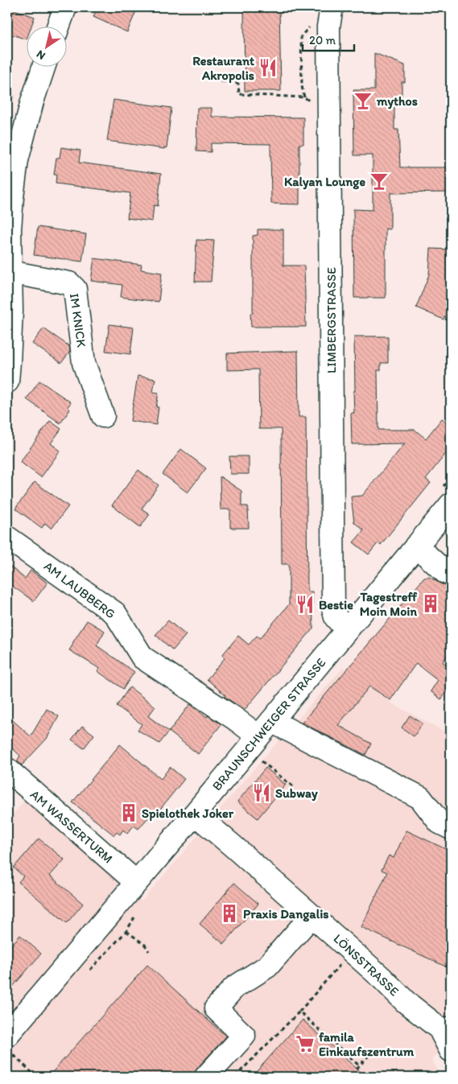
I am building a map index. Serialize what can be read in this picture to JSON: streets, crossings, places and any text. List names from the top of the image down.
{
  "streets": {
    "street": [
      "IM KNICK",
      "LIMBERGSTRASSE",
      "AM LAUBBERG",
      "BRAUNSCHWEIGER STRASSE",
      "AM WASSERTURM",
      "LÖNSSTRASSE"
    ]
  },
  "crossings": [
    ["LIMBERGSTRASSE", "BRAUNSCHWEIGER STRASSE"],
    ["AM LAUBBERG", "BRAUNSCHWEIGER STRASSE"],
    ["BRAUNSCHWEIGER STRASSE", "AM WASSERTURM"],
    ["BRAUNSCHWEIGER STRASSE", "LÖNSSTRASSE"]
  ],
  "places": {
    "restaurant": ["Restaurant Akropolis", "Bestie", "Subway"],
    "bar": ["mythos", "Kalyan Lounge"],
    "building": ["Tagestreff Moin Moin", "Spielothek Joker", "Praxis Dangalis"],
    "supermarket": ["famila Einkaufszentrum"]
  },
  "scale_bar": "20 m",
  "north": "bottom left"
}
